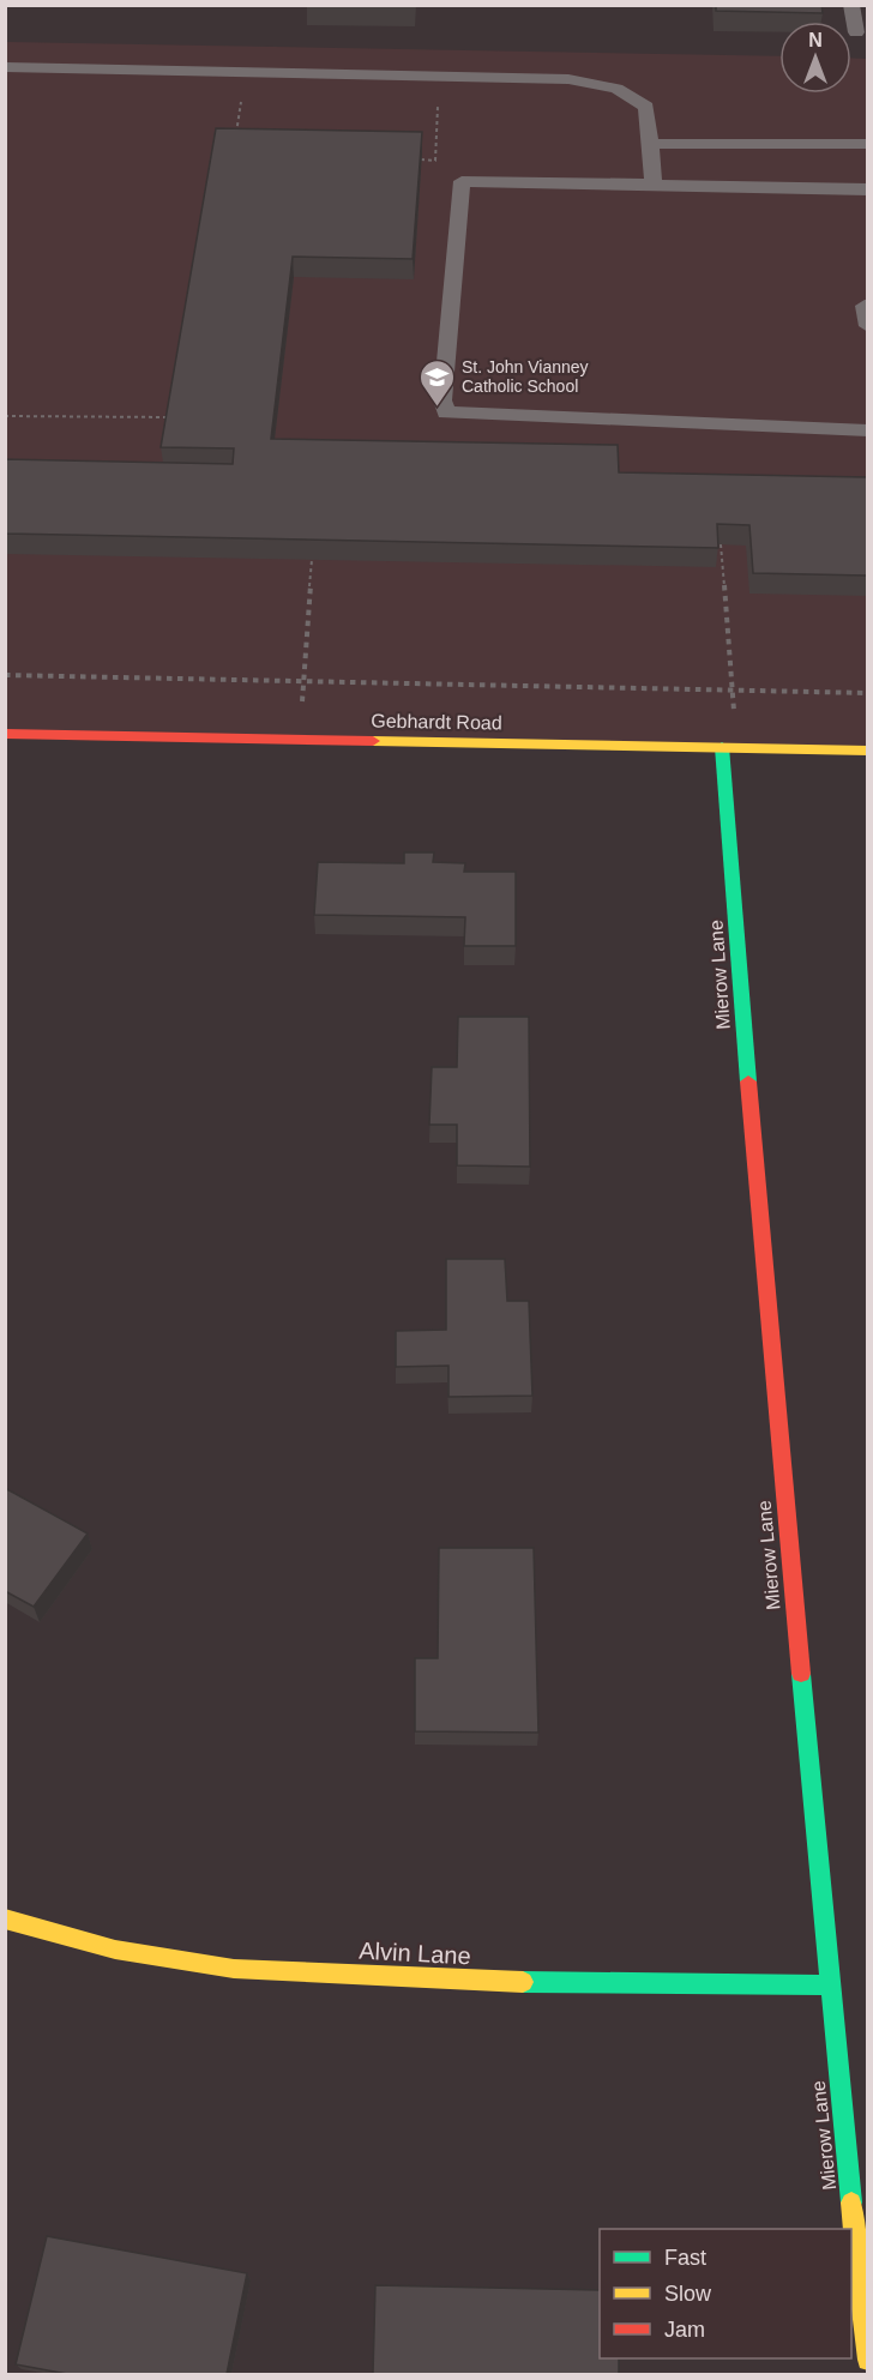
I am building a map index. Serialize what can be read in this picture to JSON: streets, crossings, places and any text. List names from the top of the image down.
{
  "streets": {
    "street": ["Gebhardt Road", "Mierow Lane", "Alvin Lane"]
  },
  "crossings": [
    ["Gebhardt Road", "Mierow Lane"],
    ["Mierow Lane", "Alvin Lane"]
  ],
  "places": {
    "school or university": ["St. John Vianney Catholic School"]
  },
  "legend": ["Fast", "Slow", "Jam"],
  "north": "top"
}
